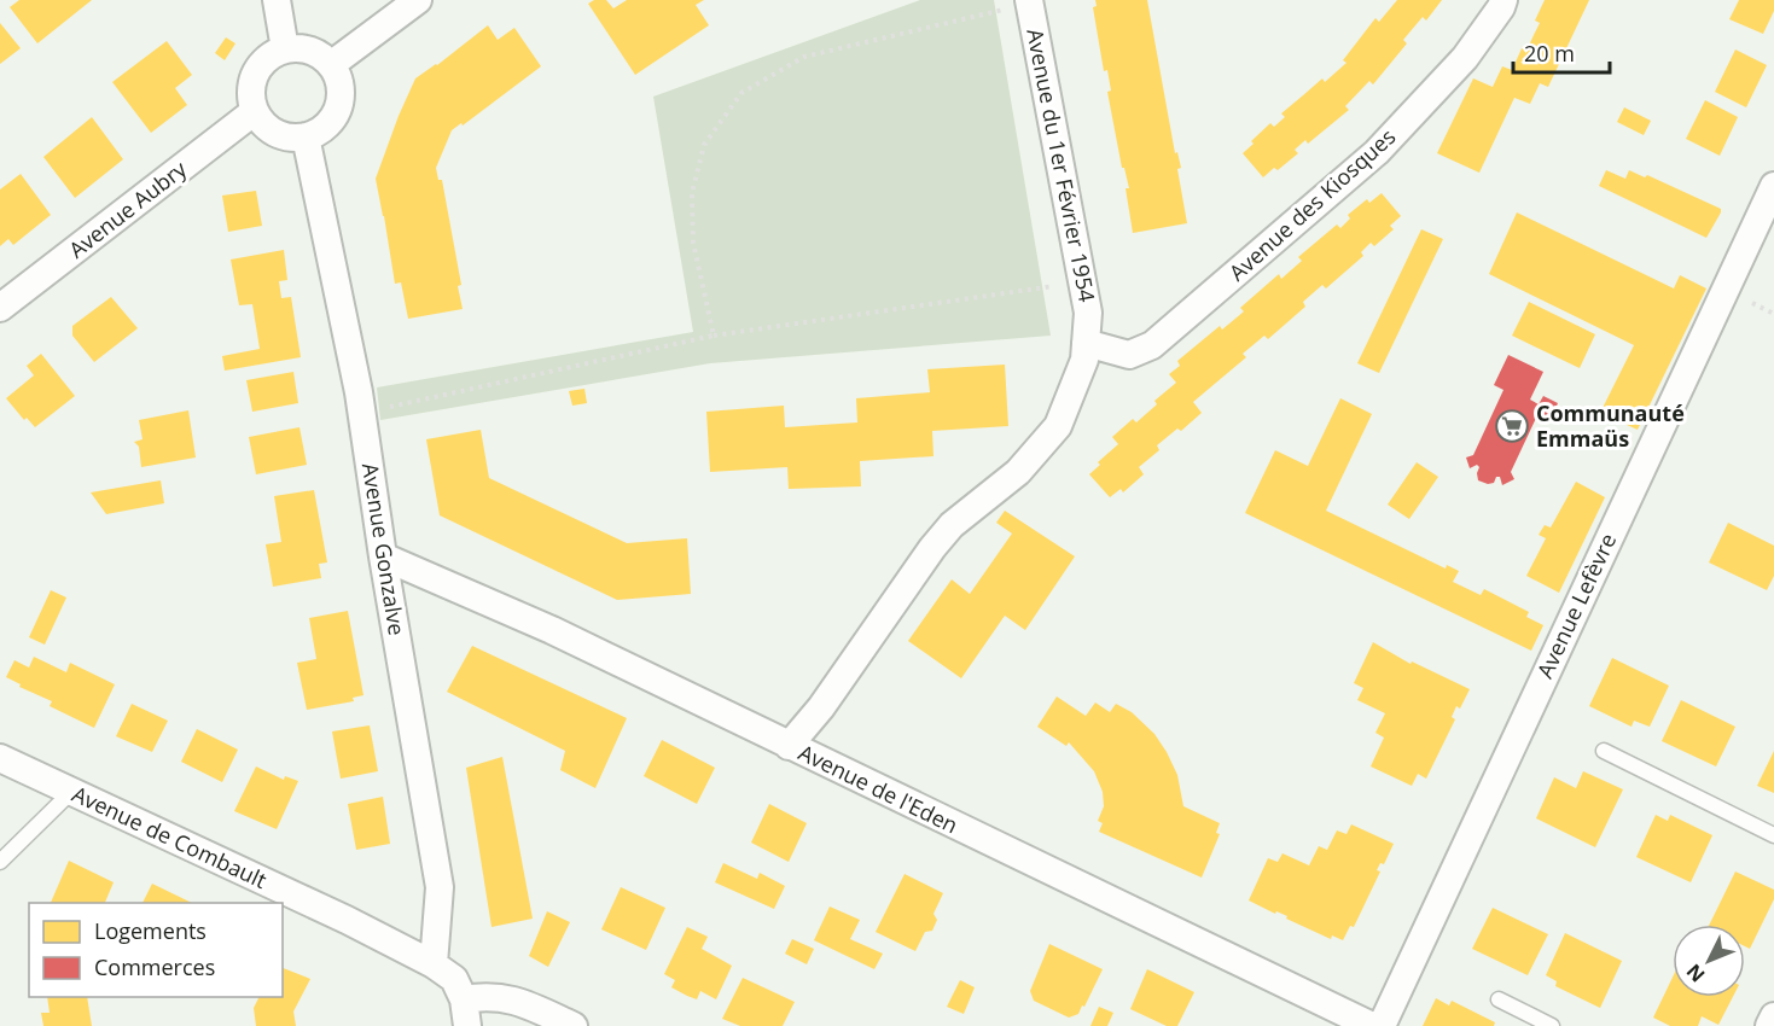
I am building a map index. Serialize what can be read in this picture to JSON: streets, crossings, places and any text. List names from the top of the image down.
{
  "streets": {
    "street": [
      "Avenue du 1er Février 1954",
      "Avenue des Kiosques",
      "Avenue Aubry",
      "Avenue Gonzalve",
      "Avenue Lefèvre",
      "Avenue de l'Eden",
      "Avenue de Combault"
    ]
  },
  "crossings": [
    ["Avenue du 1er Février 1954", "Avenue des Kiosques"],
    ["Avenue du 1er Février 1954", "Avenue de l'Eden"],
    ["Avenue Aubry", "Avenue Gonzalve"],
    ["Avenue Gonzalve", "Avenue de l'Eden"],
    ["Avenue Gonzalve", "Avenue de Combault"]
  ],
  "places": {
    "supermarket": ["Communauté Emmaüs"]
  },
  "legend": ["Logements", "Commerces"],
  "scale_bar": "20 m",
  "north": "bottom left"
}
